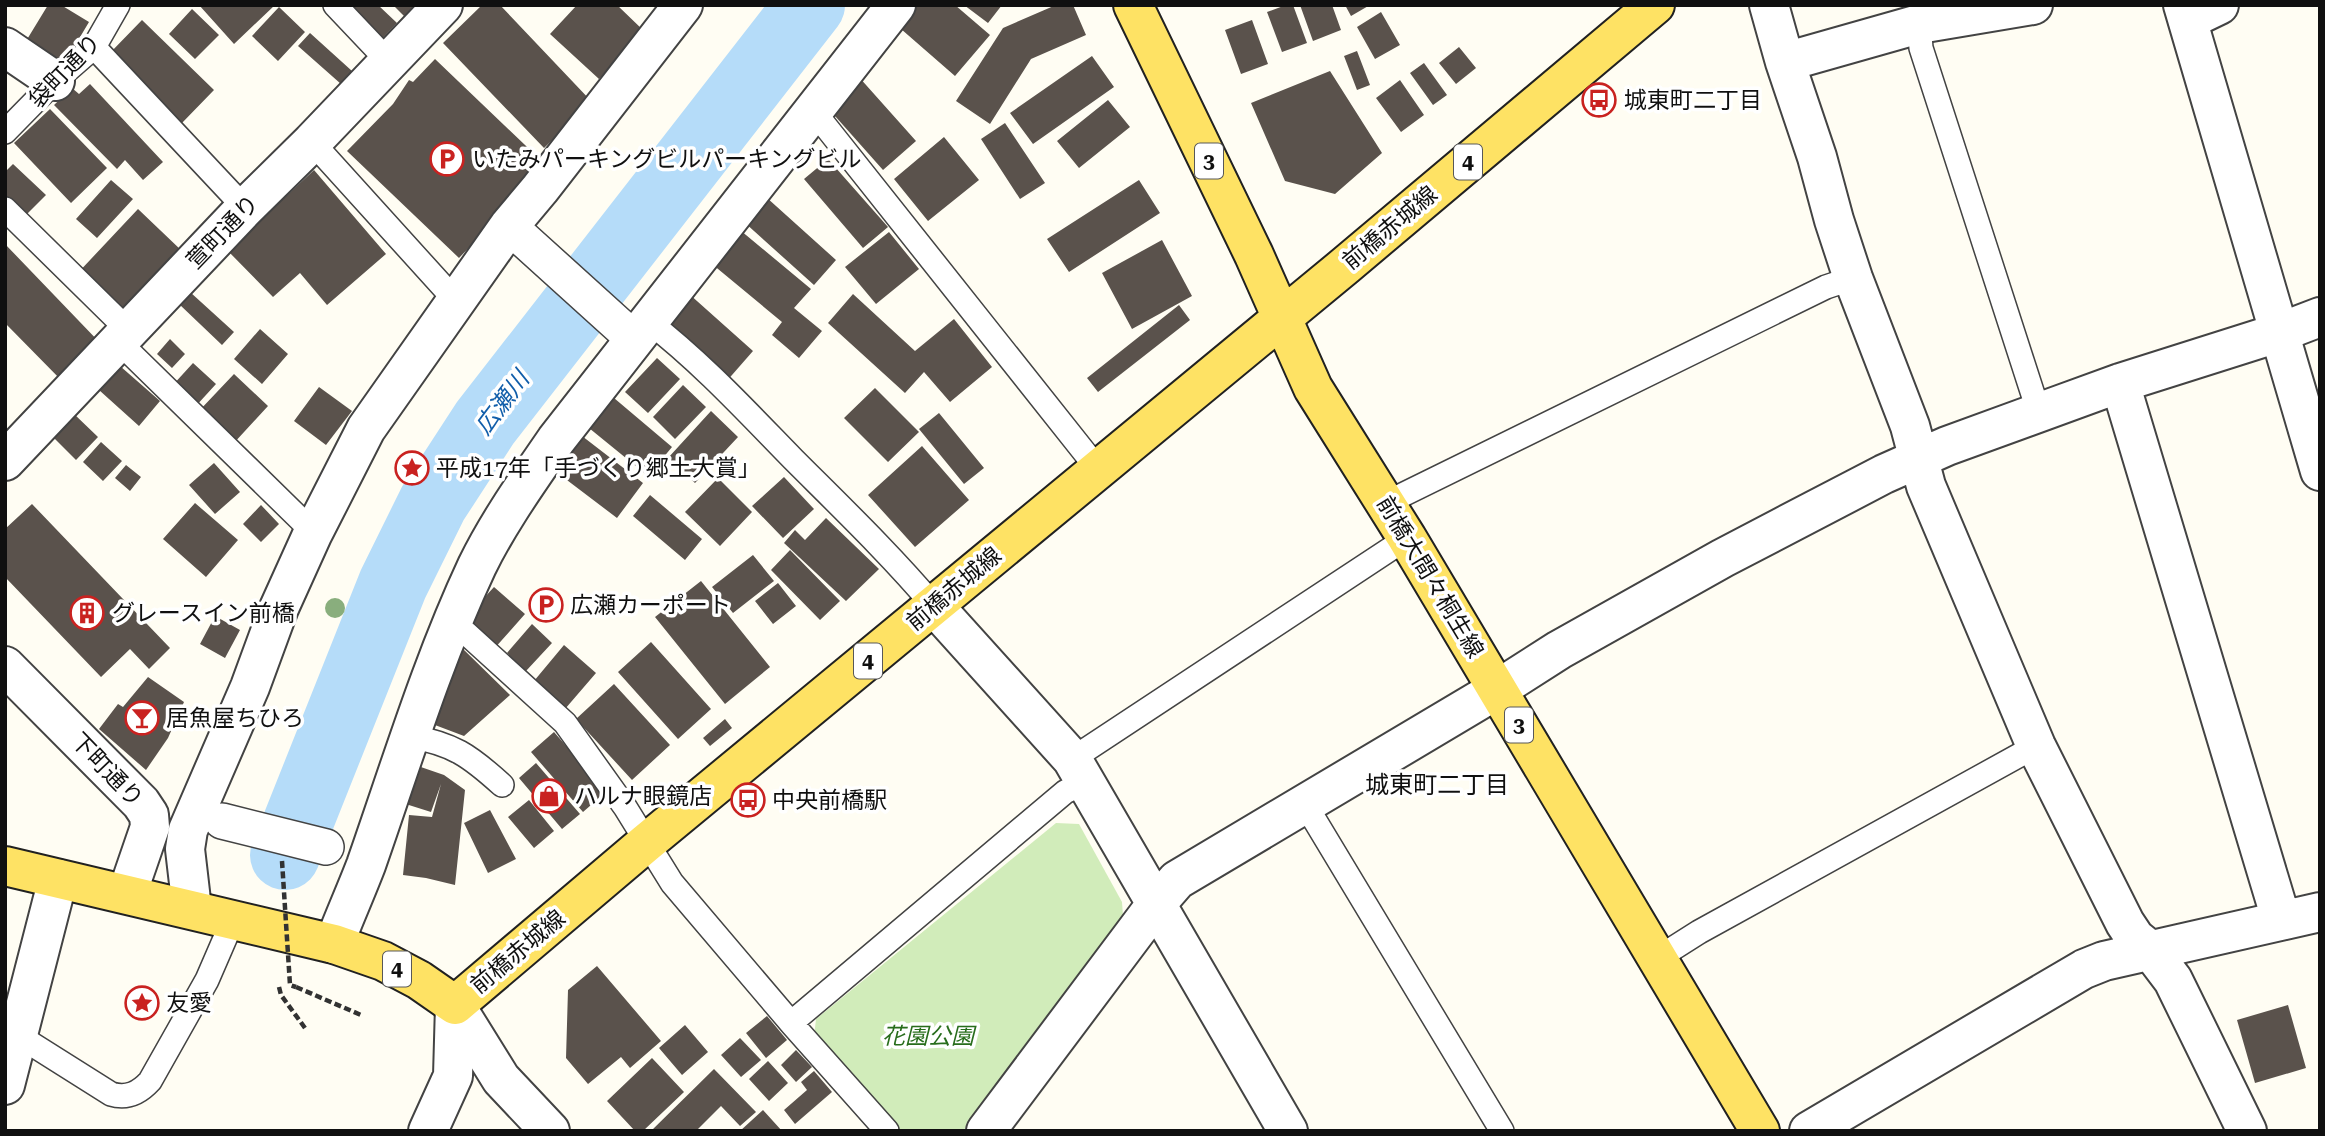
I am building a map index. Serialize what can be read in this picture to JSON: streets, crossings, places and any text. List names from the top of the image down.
{
  "streets": {
    "main road": [
      "3",
      "4",
      "前橋赤城線",
      "前橋大間々桐生線"
    ],
    "street": ["萱町通り", "下町通り"],
    "lane": ["袋町通り"]
  },
  "crossings": [
    ["前橋赤城線", "前橋大間々桐生線"],
    ["前橋赤城線", "下町通り"]
  ],
  "districts": ["城東町二丁目"],
  "water": ["広瀬川"],
  "parks": ["花園公園"],
  "places": {
    "bus stop": ["城東町二丁目", "中央前橋駅"],
    "parking": ["いたみパーキングビルパーキングビル", "広瀬カーポート"],
    "place": ["平成17年「手づくり郷土大賞」", "友愛"],
    "building": ["グレースイン前橋"],
    "bar": ["居魚屋ちひろ"],
    "shop": ["ハルナ眼鏡店"]
  }
}
